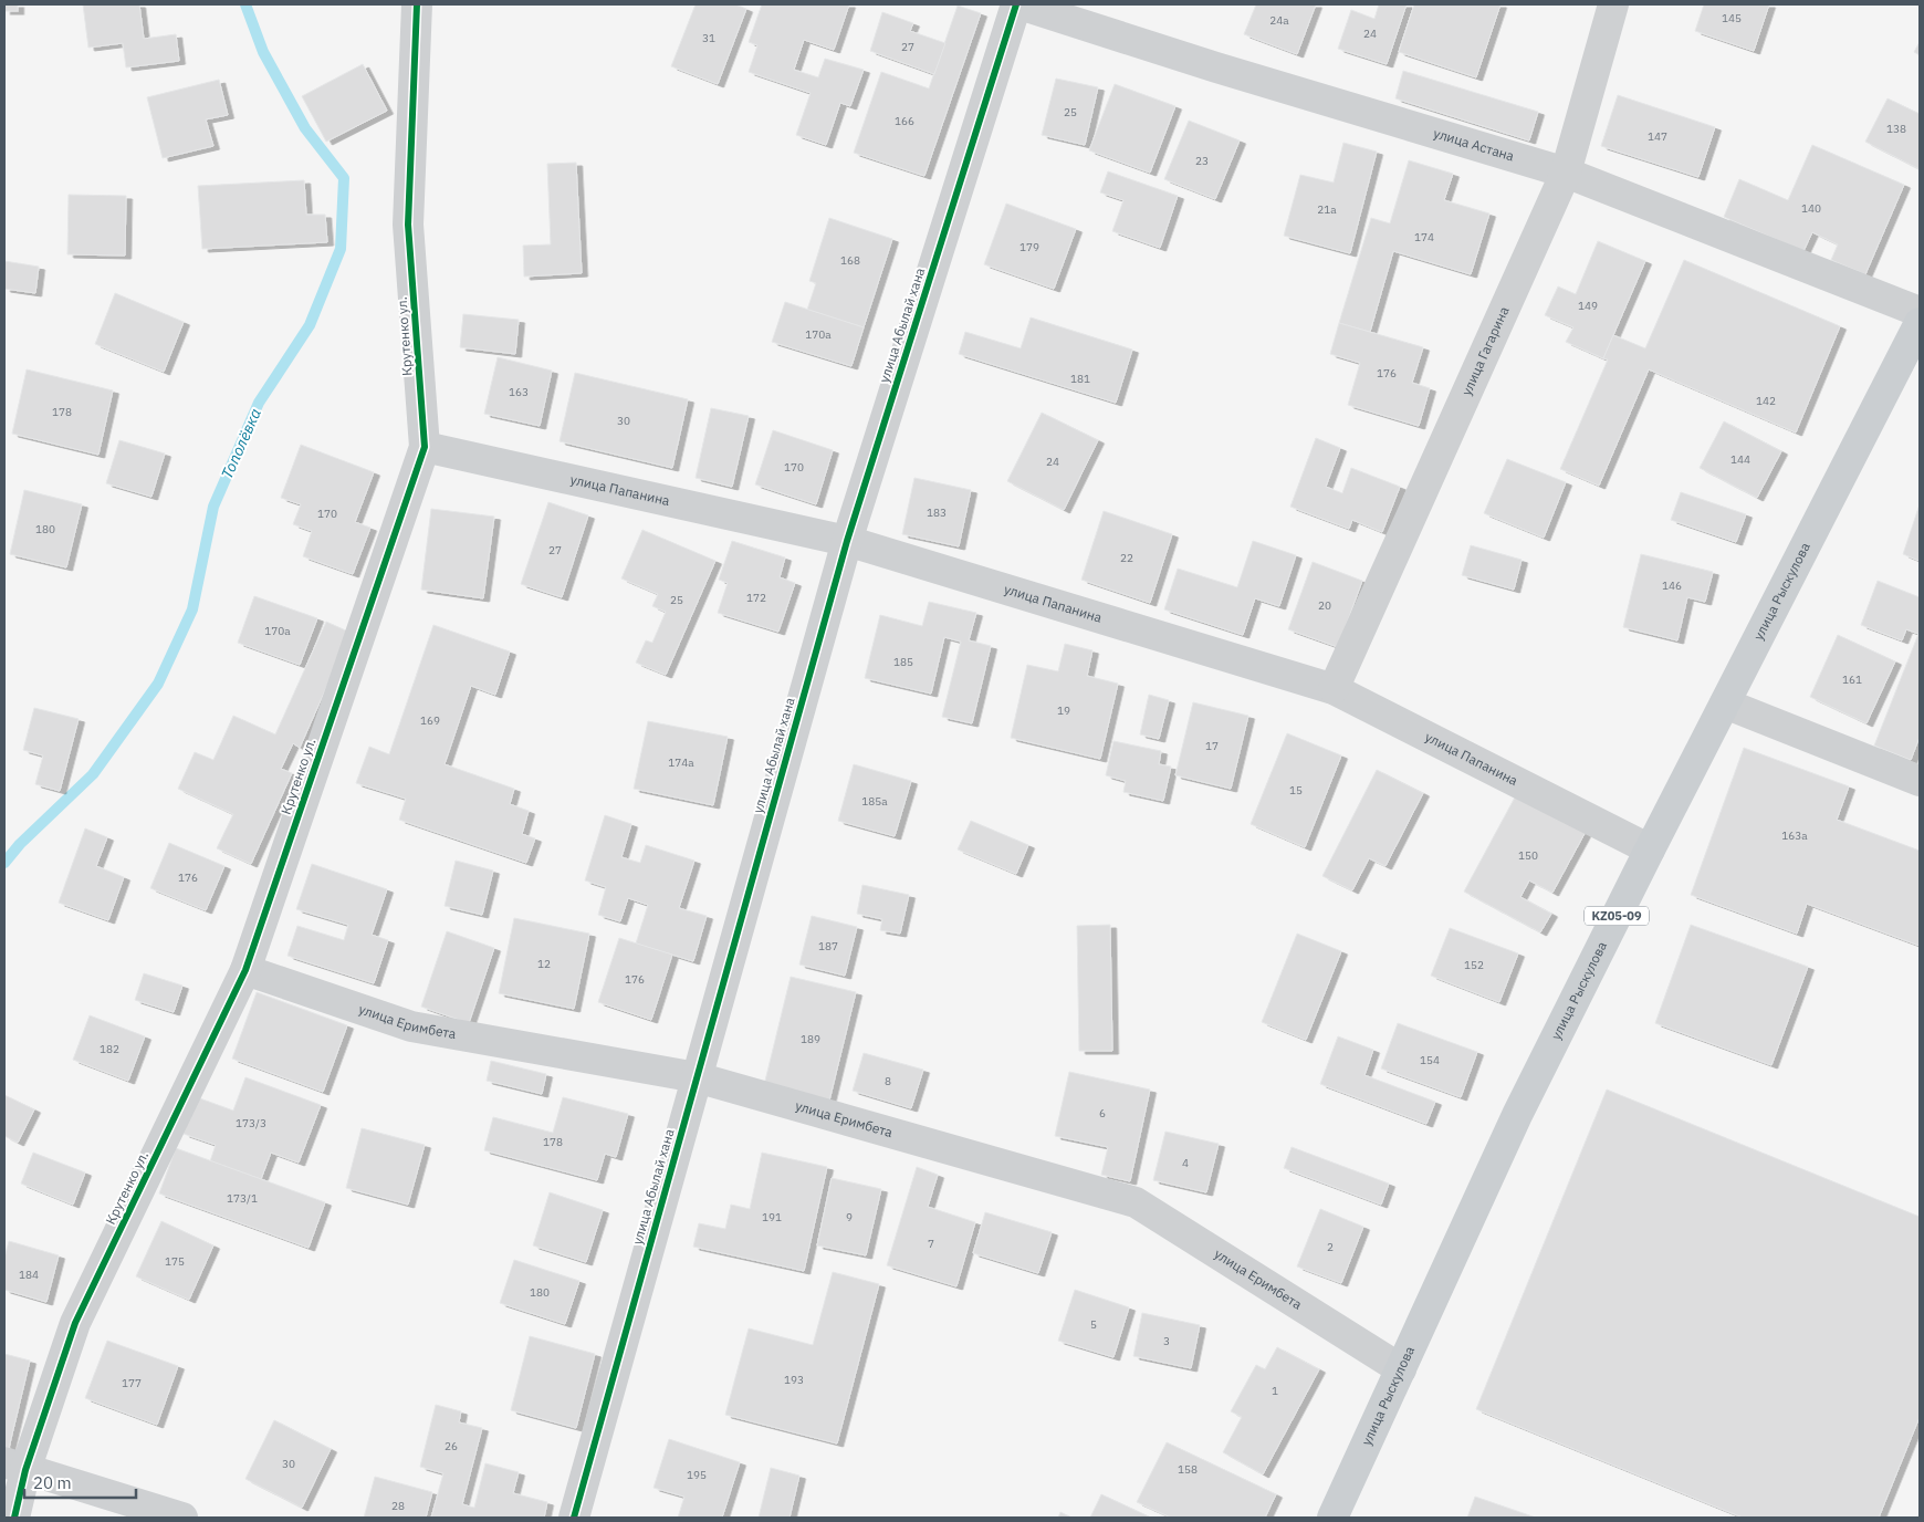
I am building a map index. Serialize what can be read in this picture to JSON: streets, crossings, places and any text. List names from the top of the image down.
{
  "streets": {
    "main road": ["улица Рыскулова", "KZ05-09"],
    "street": [
      "улица Астана",
      "улица Абылай хана",
      "Крутенко ул.",
      "улица Гагарина",
      "улица Папанина",
      "улица Еримбета"
    ]
  },
  "crossings": [
    ["улица Астана", "улица Абылай хана"],
    ["улица Астана", "улица Гагарина"],
    ["улица Абылай хана", "улица Папанина"],
    ["улица Абылай хана", "улица Еримбета"],
    ["Крутенко ул.", "улица Папанина"],
    ["Крутенко ул.", "улица Еримбета"],
    ["улица Гагарина", "улица Папанина"],
    ["улица Папанина", "улица Рыскулова"],
    ["улица Рыскулова", "улица Еримбета"]
  ],
  "water": ["Тополёвка"],
  "house_numbers": [
    "145",
    "24а",
    "24",
    "31",
    "27",
    "25",
    "166",
    "138",
    "147",
    "23",
    "140",
    "21а",
    "174",
    "179",
    "168",
    "149",
    "170а",
    "176",
    "181",
    "163",
    "142",
    "178",
    "30",
    "144",
    "24",
    "170",
    "183",
    "170",
    "180",
    "27",
    "22",
    "146",
    "172",
    "25",
    "20",
    "170а",
    "185",
    "161",
    "19",
    "169",
    "17",
    "174а",
    "15",
    "185а",
    "163а",
    "150",
    "176",
    "187",
    "12",
    "152",
    "176",
    "189",
    "182",
    "154",
    "8",
    "6",
    "173/3",
    "178",
    "4",
    "173/1",
    "191",
    "9",
    "7",
    "2",
    "175",
    "184",
    "180",
    "5",
    "3",
    "193",
    "177",
    "1",
    "26",
    "30",
    "158",
    "195",
    "28"
  ],
  "scale_bar": "20 m"
}
